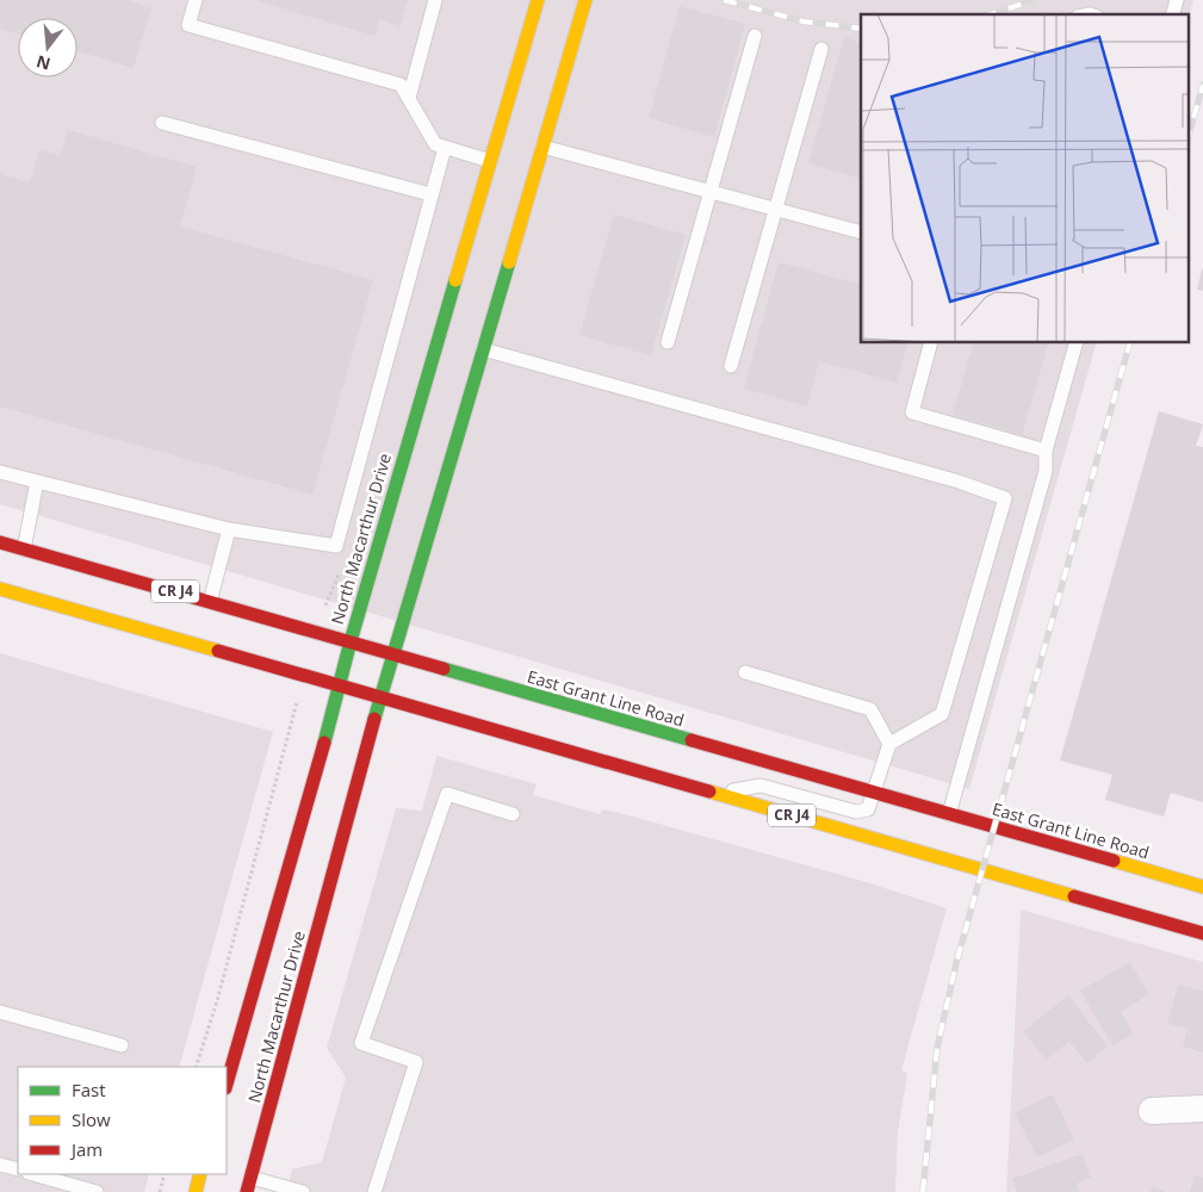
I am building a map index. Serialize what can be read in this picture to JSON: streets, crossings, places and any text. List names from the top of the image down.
{
  "streets": {
    "main road": ["North Macarthur Drive", "CR J4", "East Grant Line Road"]
  },
  "crossings": [
    ["North Macarthur Drive", "CR J4"],
    ["North Macarthur Drive", "East Grant Line Road"]
  ],
  "legend": ["Fast", "Slow", "Jam"],
  "north": "bottom"
}
